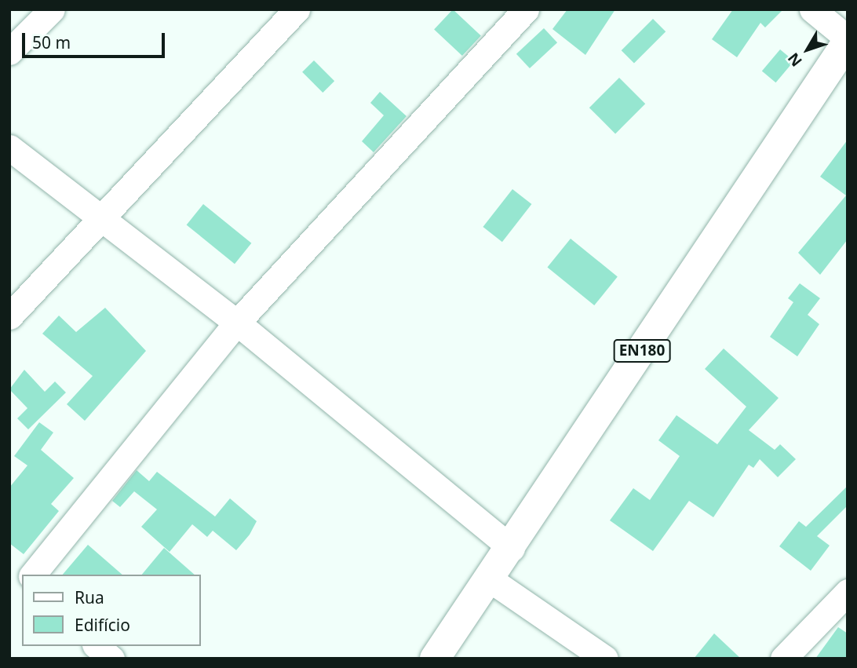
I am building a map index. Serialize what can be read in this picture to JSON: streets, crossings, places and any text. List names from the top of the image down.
{
  "streets": {
    "main road": ["EN180"]
  },
  "legend": ["Rua", "Edifício"],
  "scale_bar": "50 m",
  "north": "bottom left"
}
